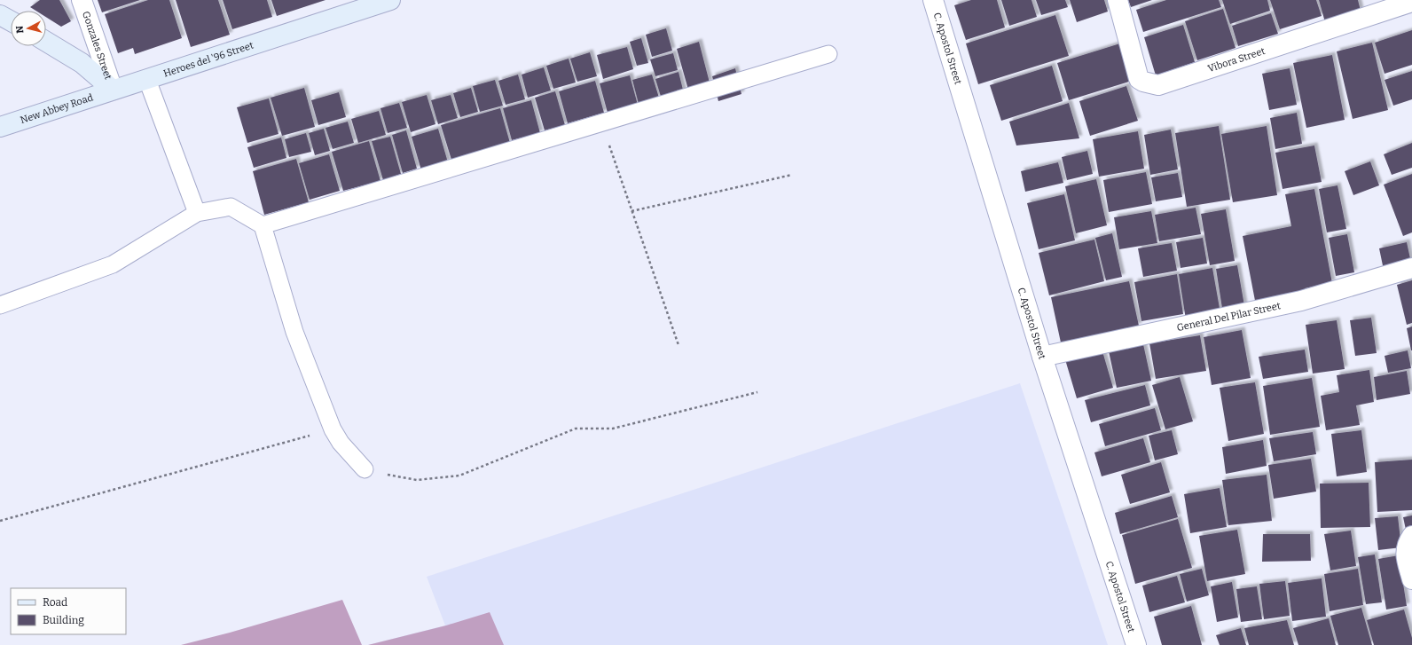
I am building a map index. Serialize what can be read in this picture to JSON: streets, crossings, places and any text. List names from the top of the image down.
{
  "streets": {
    "street": [
      "Gonzales Street",
      "C. Apostol Street",
      "Heroes del '96 Street",
      "Vibora Street",
      "New Abbey Road",
      "General Del Pilar Street"
    ]
  },
  "crossings": [
    ["Gonzales Street", "Heroes del '96 Street"],
    ["Gonzales Street", "New Abbey Road"],
    ["C. Apostol Street", "General Del Pilar Street"],
    ["Heroes del '96 Street", "New Abbey Road"]
  ],
  "legend": ["Road", "Building"],
  "north": "left"
}
